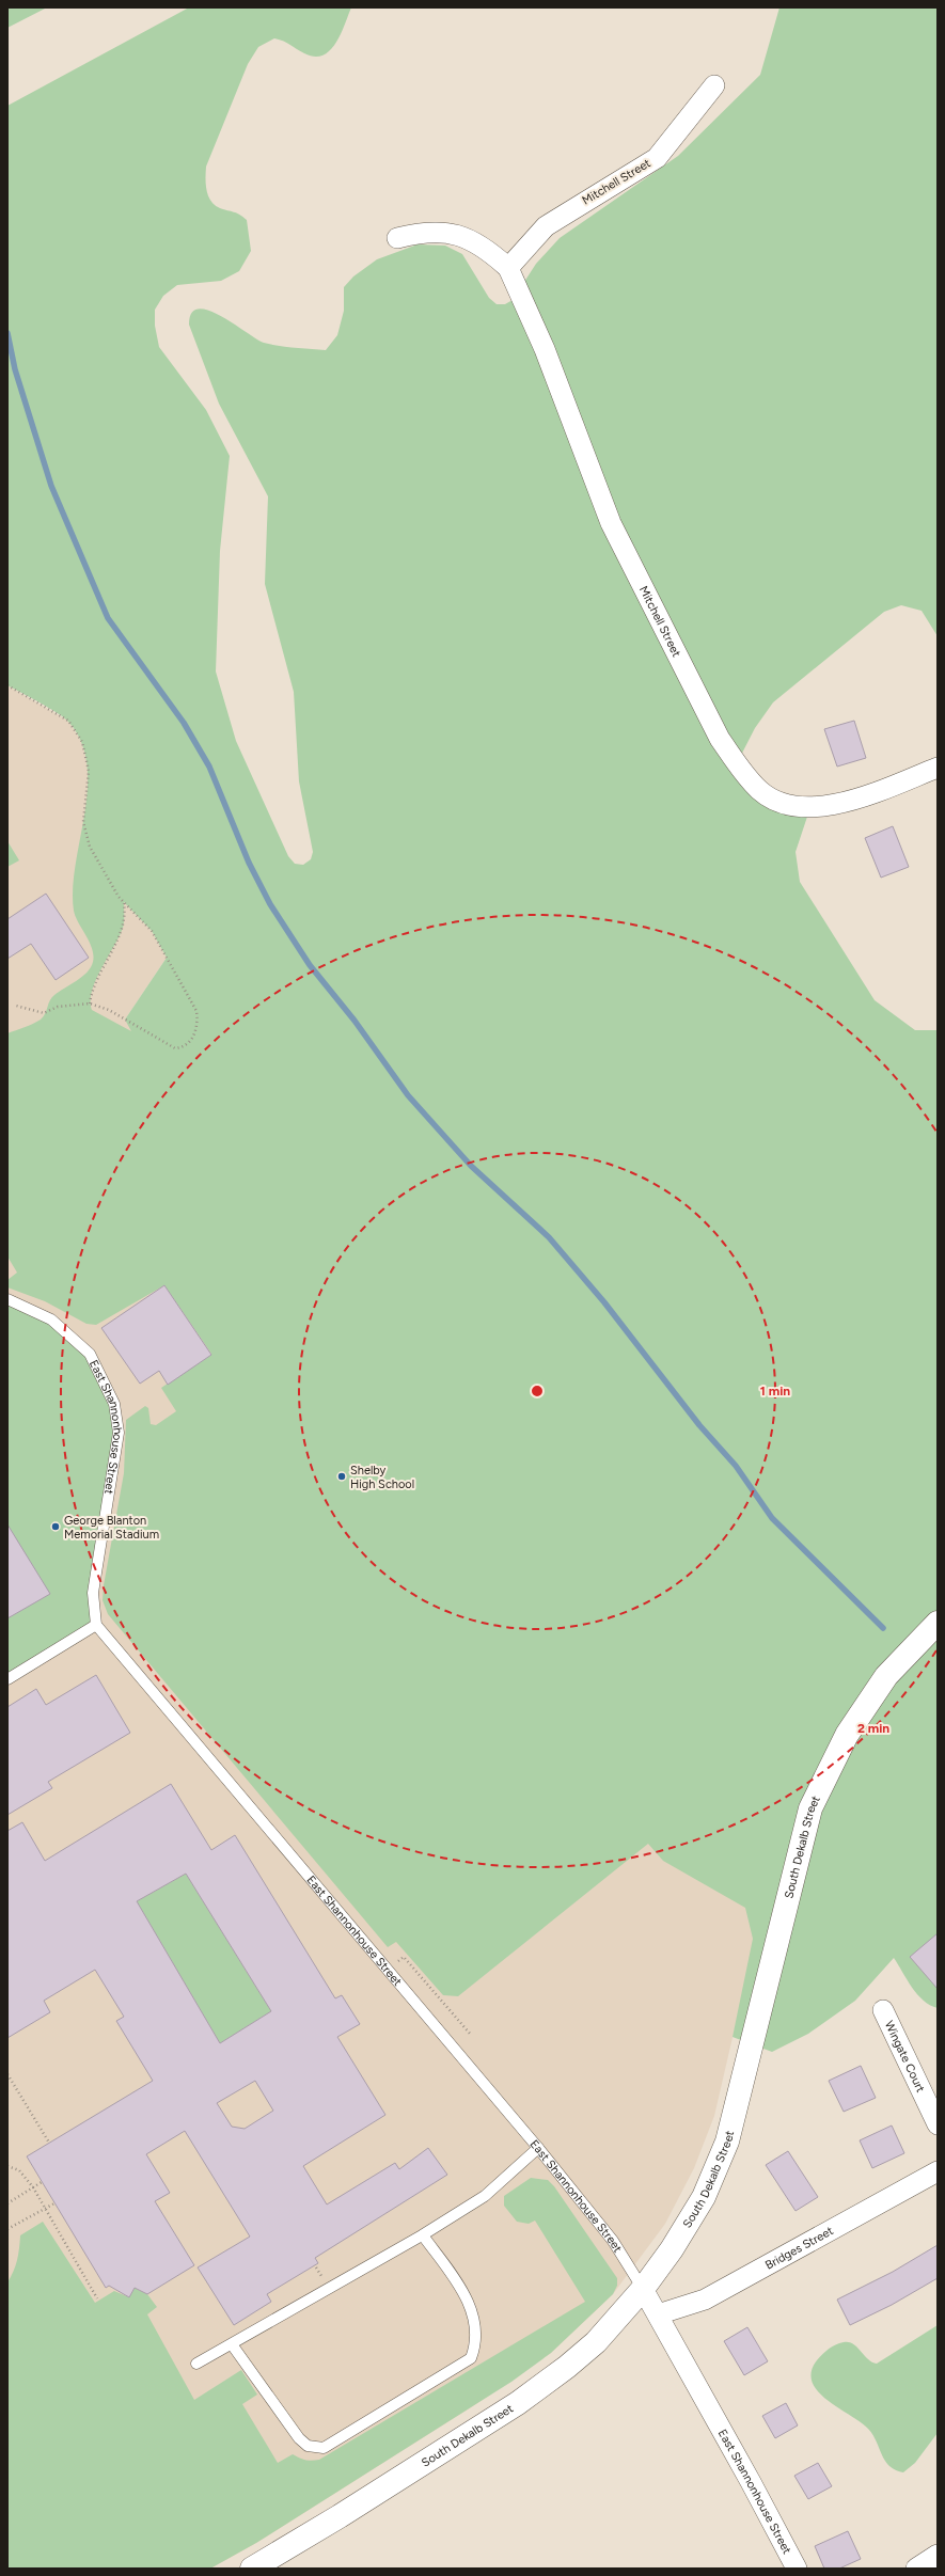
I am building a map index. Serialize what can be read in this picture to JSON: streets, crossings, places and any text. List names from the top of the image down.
{
  "streets": {
    "main road": ["South Dekalb Street"],
    "street": [
      "Mitchell Street",
      "East Shannonhouse Street",
      "Wingate Court",
      "Bridges Street"
    ]
  },
  "crossings": [
    ["East Shannonhouse Street", "South Dekalb Street"],
    ["East Shannonhouse Street", "Bridges Street"]
  ],
  "places": ["Shelby High School", "George Blanton Memorial Stadium"],
  "rings": ["1 min", "2 min"]
}
